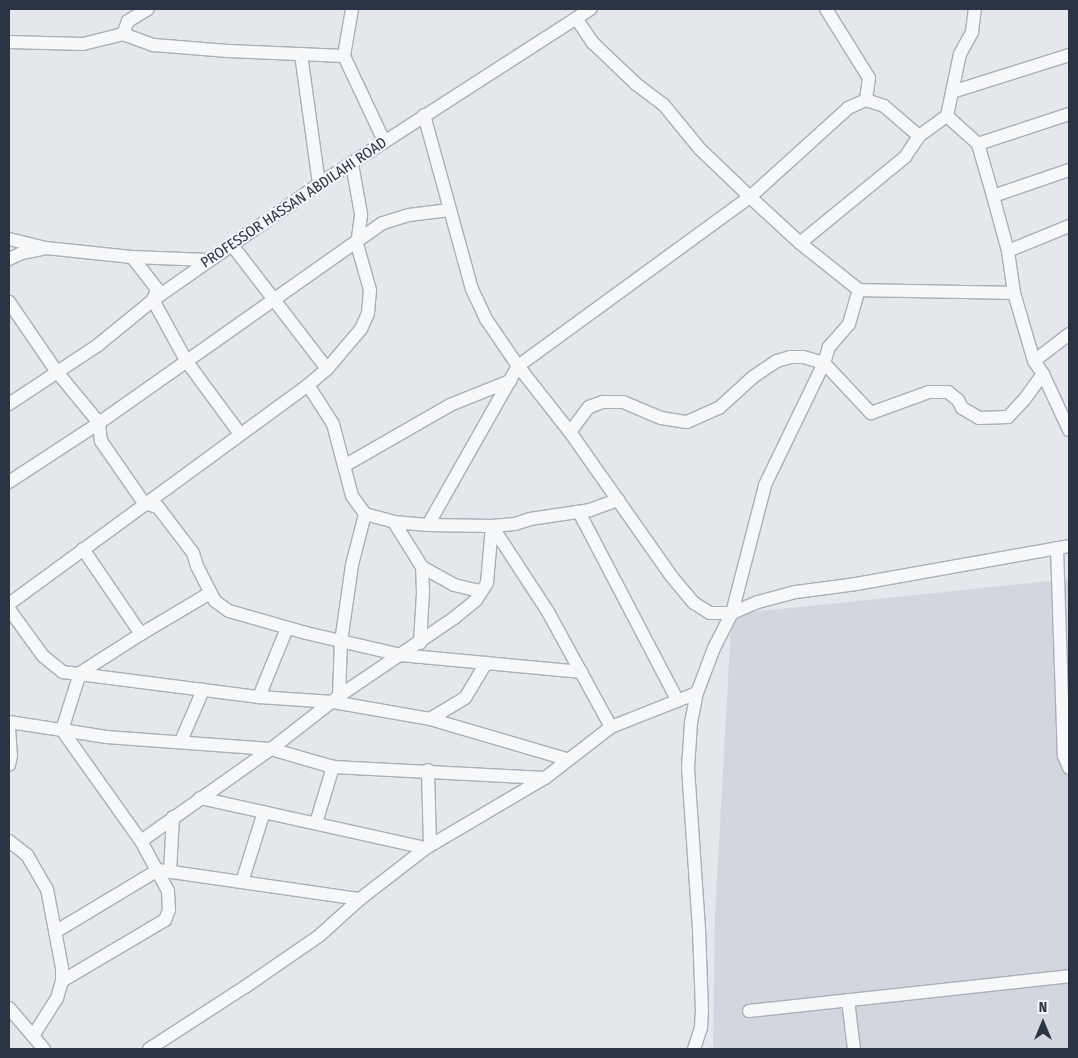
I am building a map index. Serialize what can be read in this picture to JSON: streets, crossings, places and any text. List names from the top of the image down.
{
  "streets": {
    "street": ["PROFESSOR HASSAN ABDILAHI ROAD"]
  },
  "north": "top"
}
